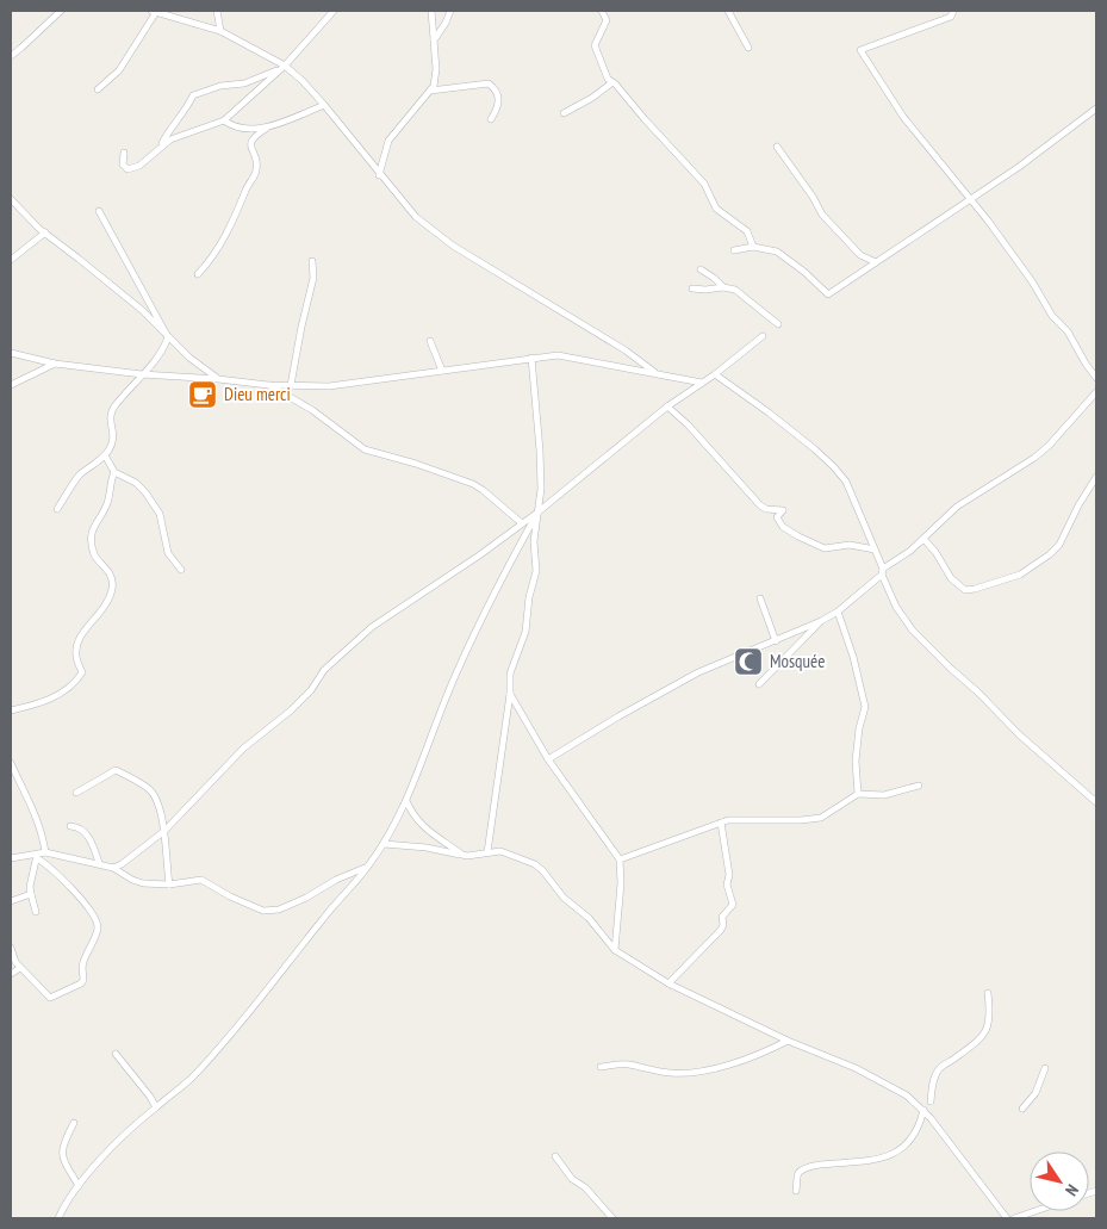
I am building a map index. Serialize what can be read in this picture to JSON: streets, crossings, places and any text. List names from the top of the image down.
{
  "places": {
    "cafe": ["Dieu merci"],
    "mosque": ["Mosquée"]
  },
  "north": "bottom right"
}
